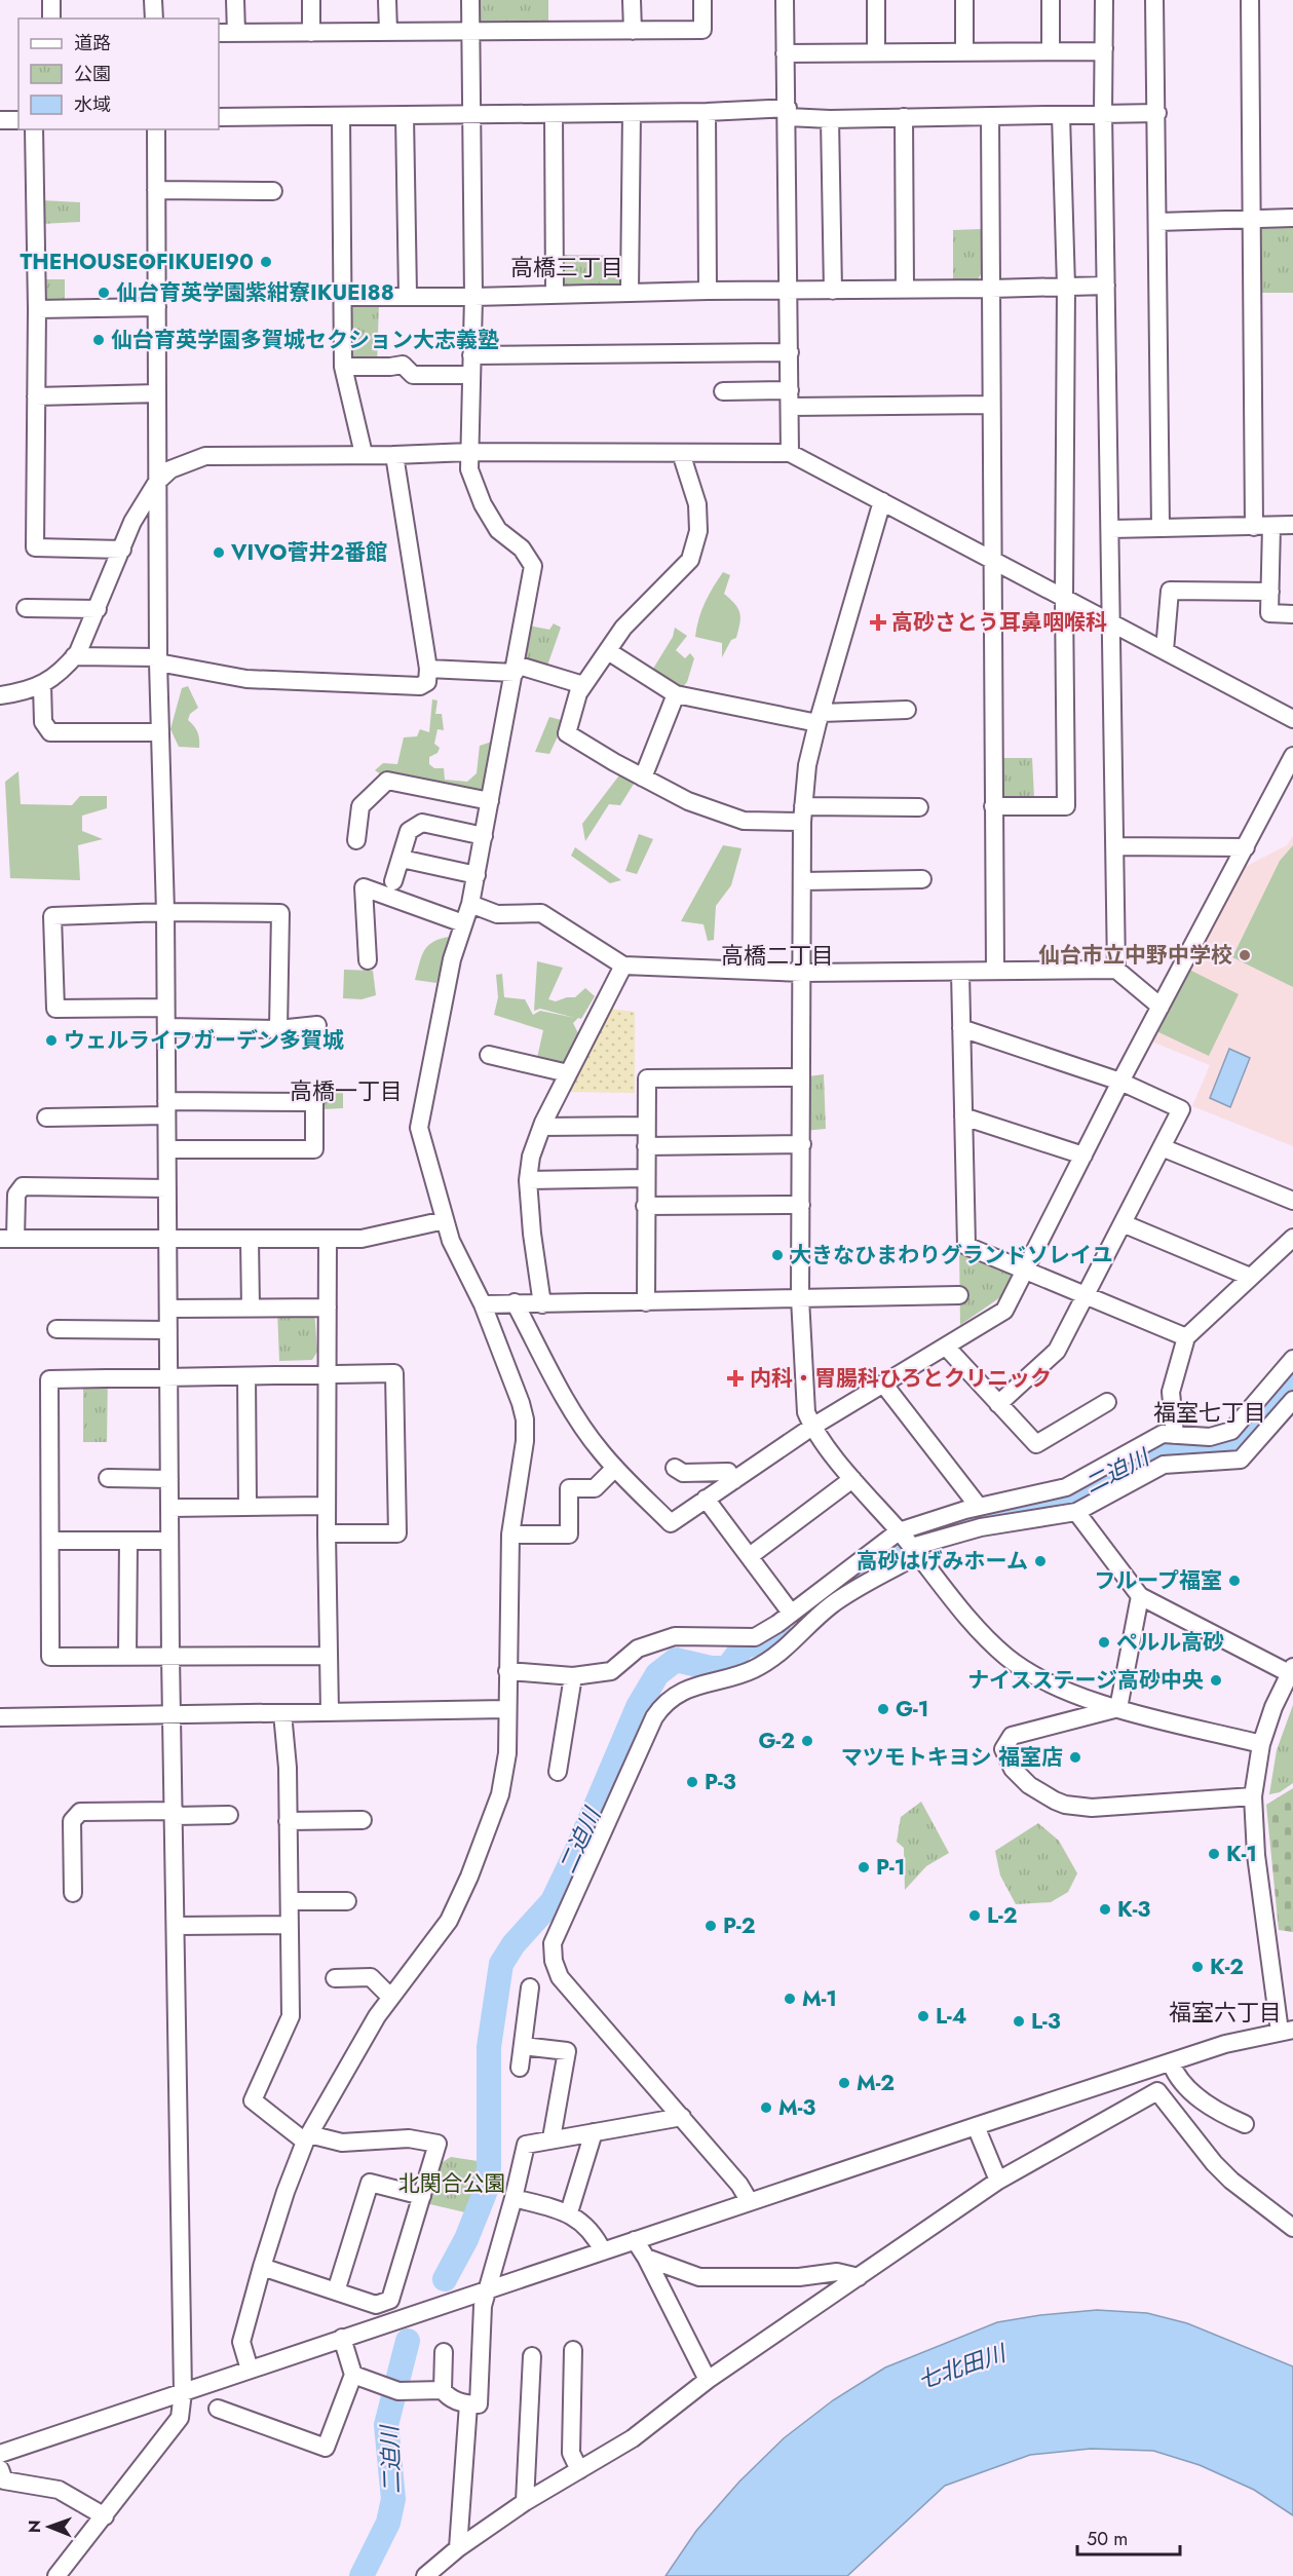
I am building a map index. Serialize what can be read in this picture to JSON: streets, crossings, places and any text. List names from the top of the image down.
{
  "districts": [
    "高橋三丁目",
    "高橋二丁目",
    "高橋一丁目",
    "福室七丁目",
    "福室六丁目"
  ],
  "water": ["二迫川", "七北田川"],
  "parks": ["北関合公園"],
  "places": {
    "other": [
      "THEHOUSEOFIKUEI90",
      "仙台育英学園紫紺寮IKUEI88",
      "仙台育英学園多賀城セクション大志義塾",
      "VIVO菅井2番館",
      "仙台市立中野中学校",
      "ウェルライフガーデン多賀城",
      "大きなひまわりグランドソレイユ",
      "高砂はげみホーム",
      "フループ福室",
      "ペルル高砂",
      "ナイスステージ高砂中央",
      "G-1",
      "G-2",
      "マツモトキヨシ 福室店",
      "P-3",
      "K-1",
      "P-1",
      "K-3",
      "L-2",
      "P-2",
      "K-2",
      "M-1",
      "L-4",
      "L-3",
      "M-2",
      "M-3"
    ],
    "health": ["高砂さとう耳鼻咽喉科", "内科・胃腸科ひろとクリニック"]
  },
  "legend": ["道路", "公園", "水域"],
  "scale_bar": "50 m",
  "north": "left"
}
